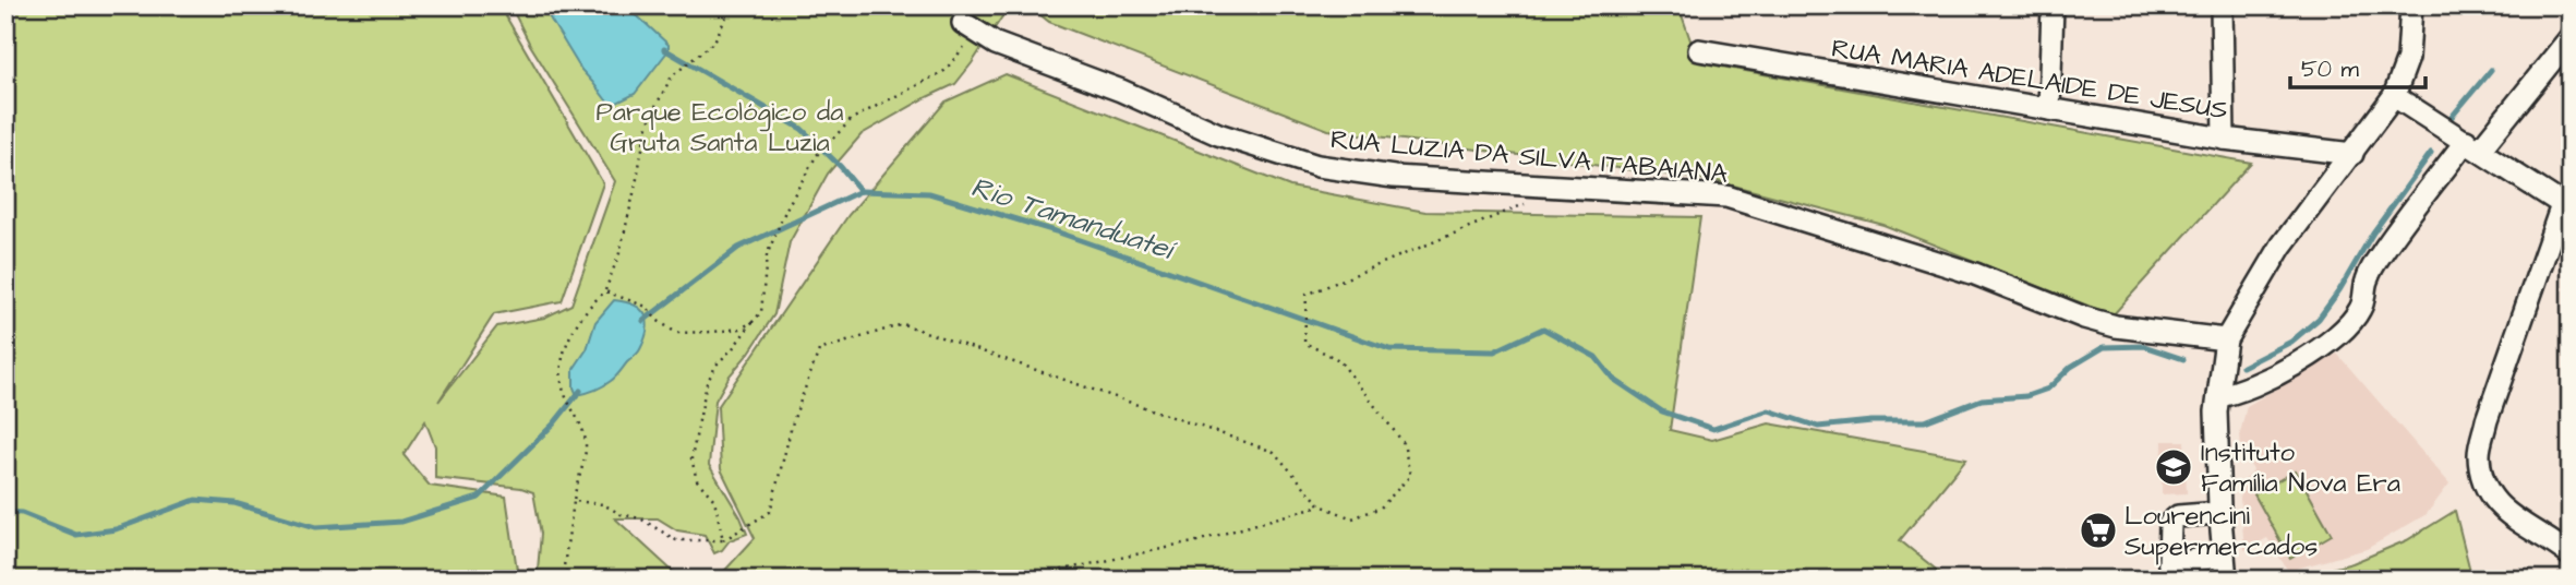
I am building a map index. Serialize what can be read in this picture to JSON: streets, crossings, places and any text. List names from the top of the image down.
{
  "streets": {
    "street": ["RUA MARIA ADELAIDE DE JESUS", "RUA LUZIA DA SILVA ITABAIANA"]
  },
  "water": ["Rio Tamanduateí"],
  "parks": ["Parque Ecológico da Gruta Santa Luzia"],
  "places": {
    "school or university": ["Instituto Família Nova Era"],
    "supermarket": ["Lourencini Supermercados"]
  },
  "scale_bar": "50 m"
}
